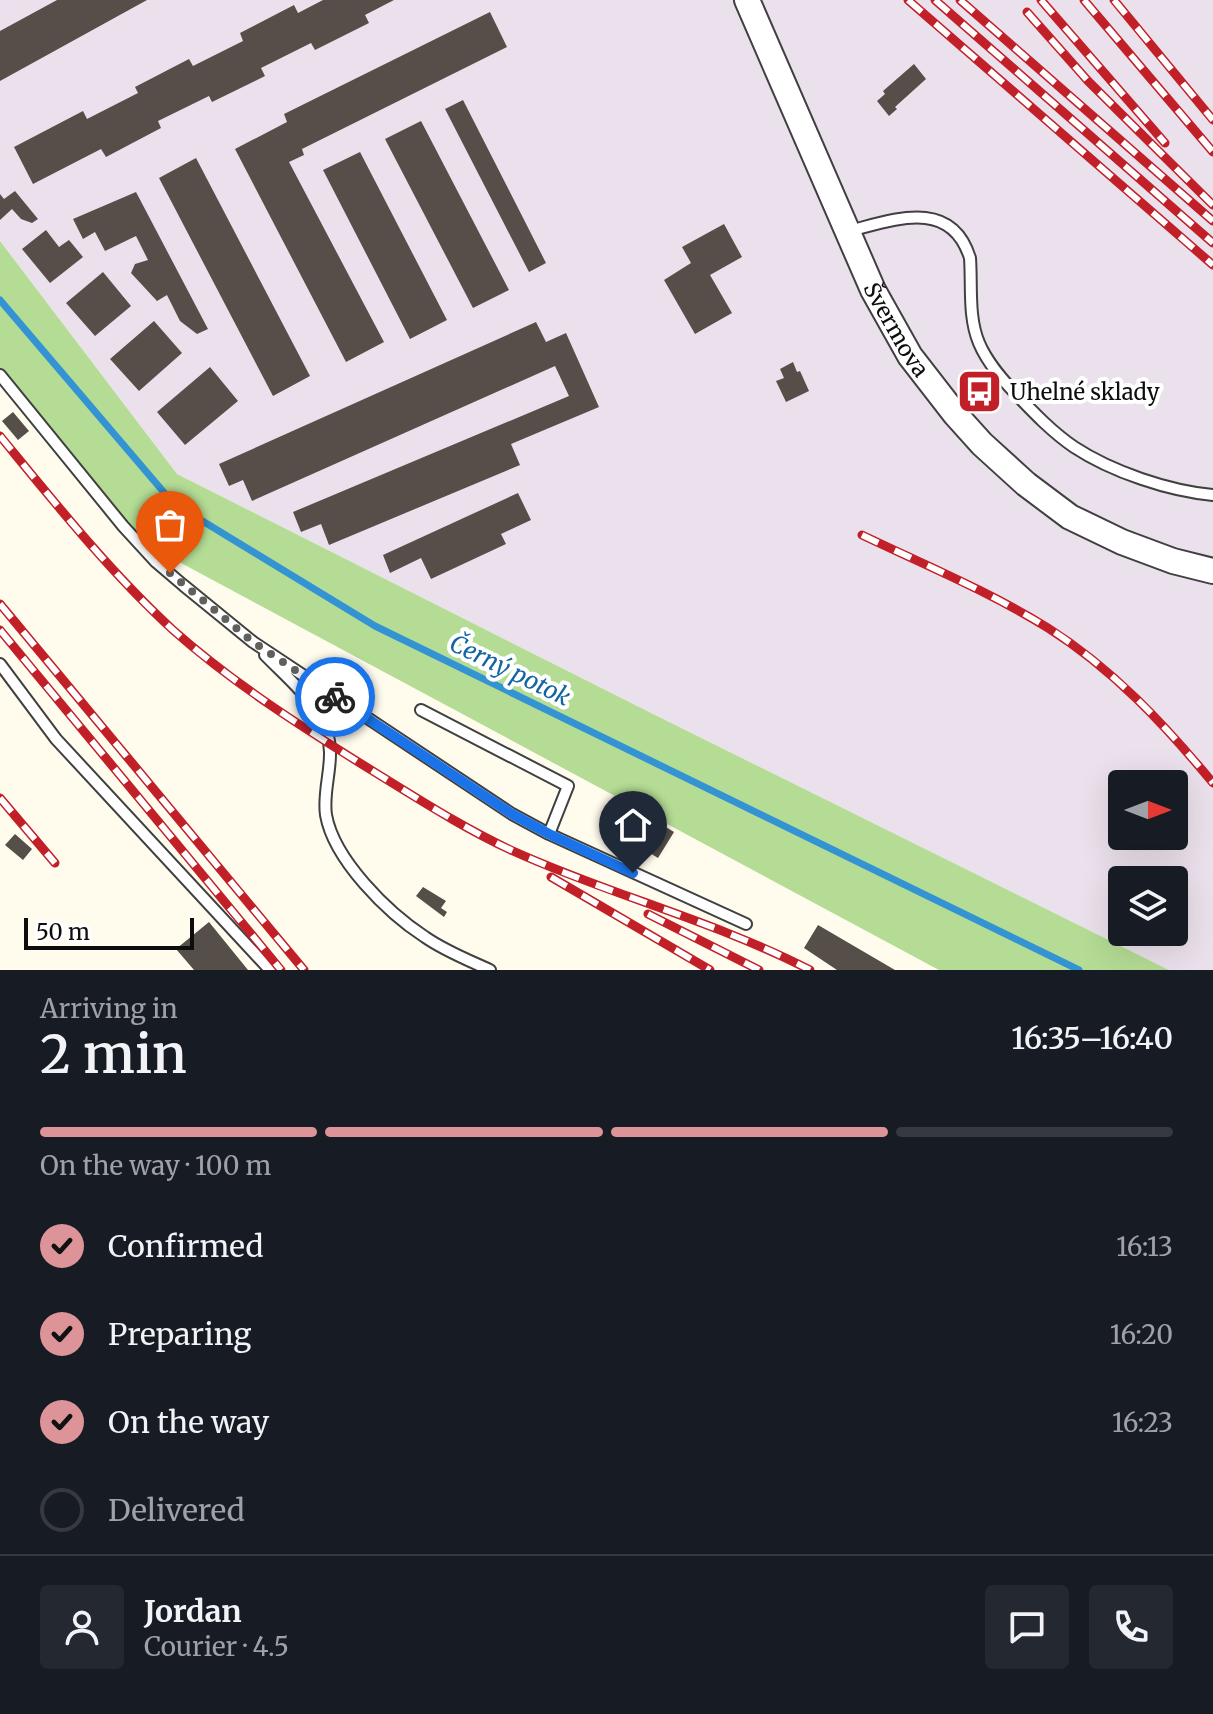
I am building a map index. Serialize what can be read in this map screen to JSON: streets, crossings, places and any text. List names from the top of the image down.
{
  "streets": {
    "street": ["Švermova"]
  },
  "water": ["Černý potok"],
  "places": {
    "bus stop": ["Uhelné sklady"]
  },
  "scale_bar": "50 m",
  "north": "right",
  "page": {
    "scale": "50 m",
    "heading": ["2 min", "Arriving in", "16:35–16:40"],
    "panel": ["Jordan", "Courier · 4.5"],
    "bar": "On the way · 100 m",
    "list": [
      ["Confirmed", "16:13"],
      ["Preparing", "16:20"],
      ["On the way", "16:23"],
      "Delivered"
    ]
  }
}
